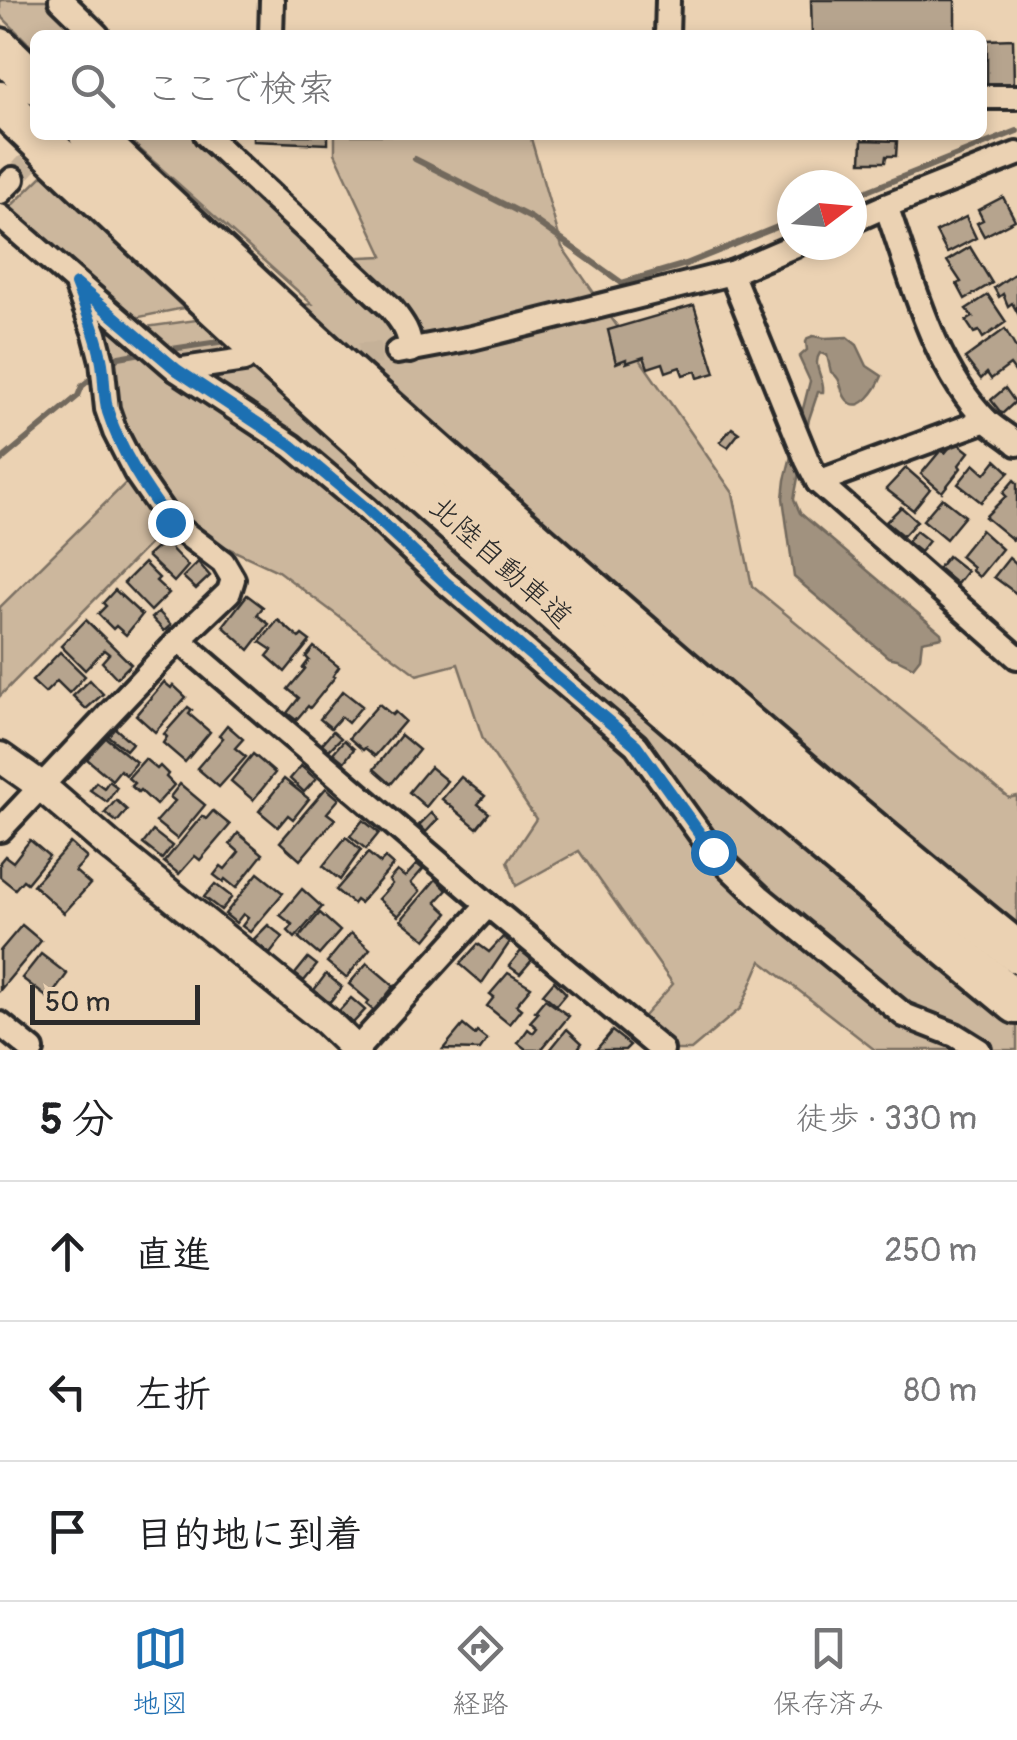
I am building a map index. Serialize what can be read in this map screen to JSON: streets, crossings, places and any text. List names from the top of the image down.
{
  "streets": {
    "highway": ["北陸自動車道"]
  },
  "scale_bar": "50 m",
  "north": "right",
  "page": {
    "search": "ここで検索",
    "scale": "50 m",
    "heading": ["5 分", "徒歩 · 330 m"],
    "list": [
      ["直進", "250 m"],
      ["左折", "80 m"],
      "目的地に到着"
    ],
    "nav": ["地図", "経路", "保存済み"]
  }
}
